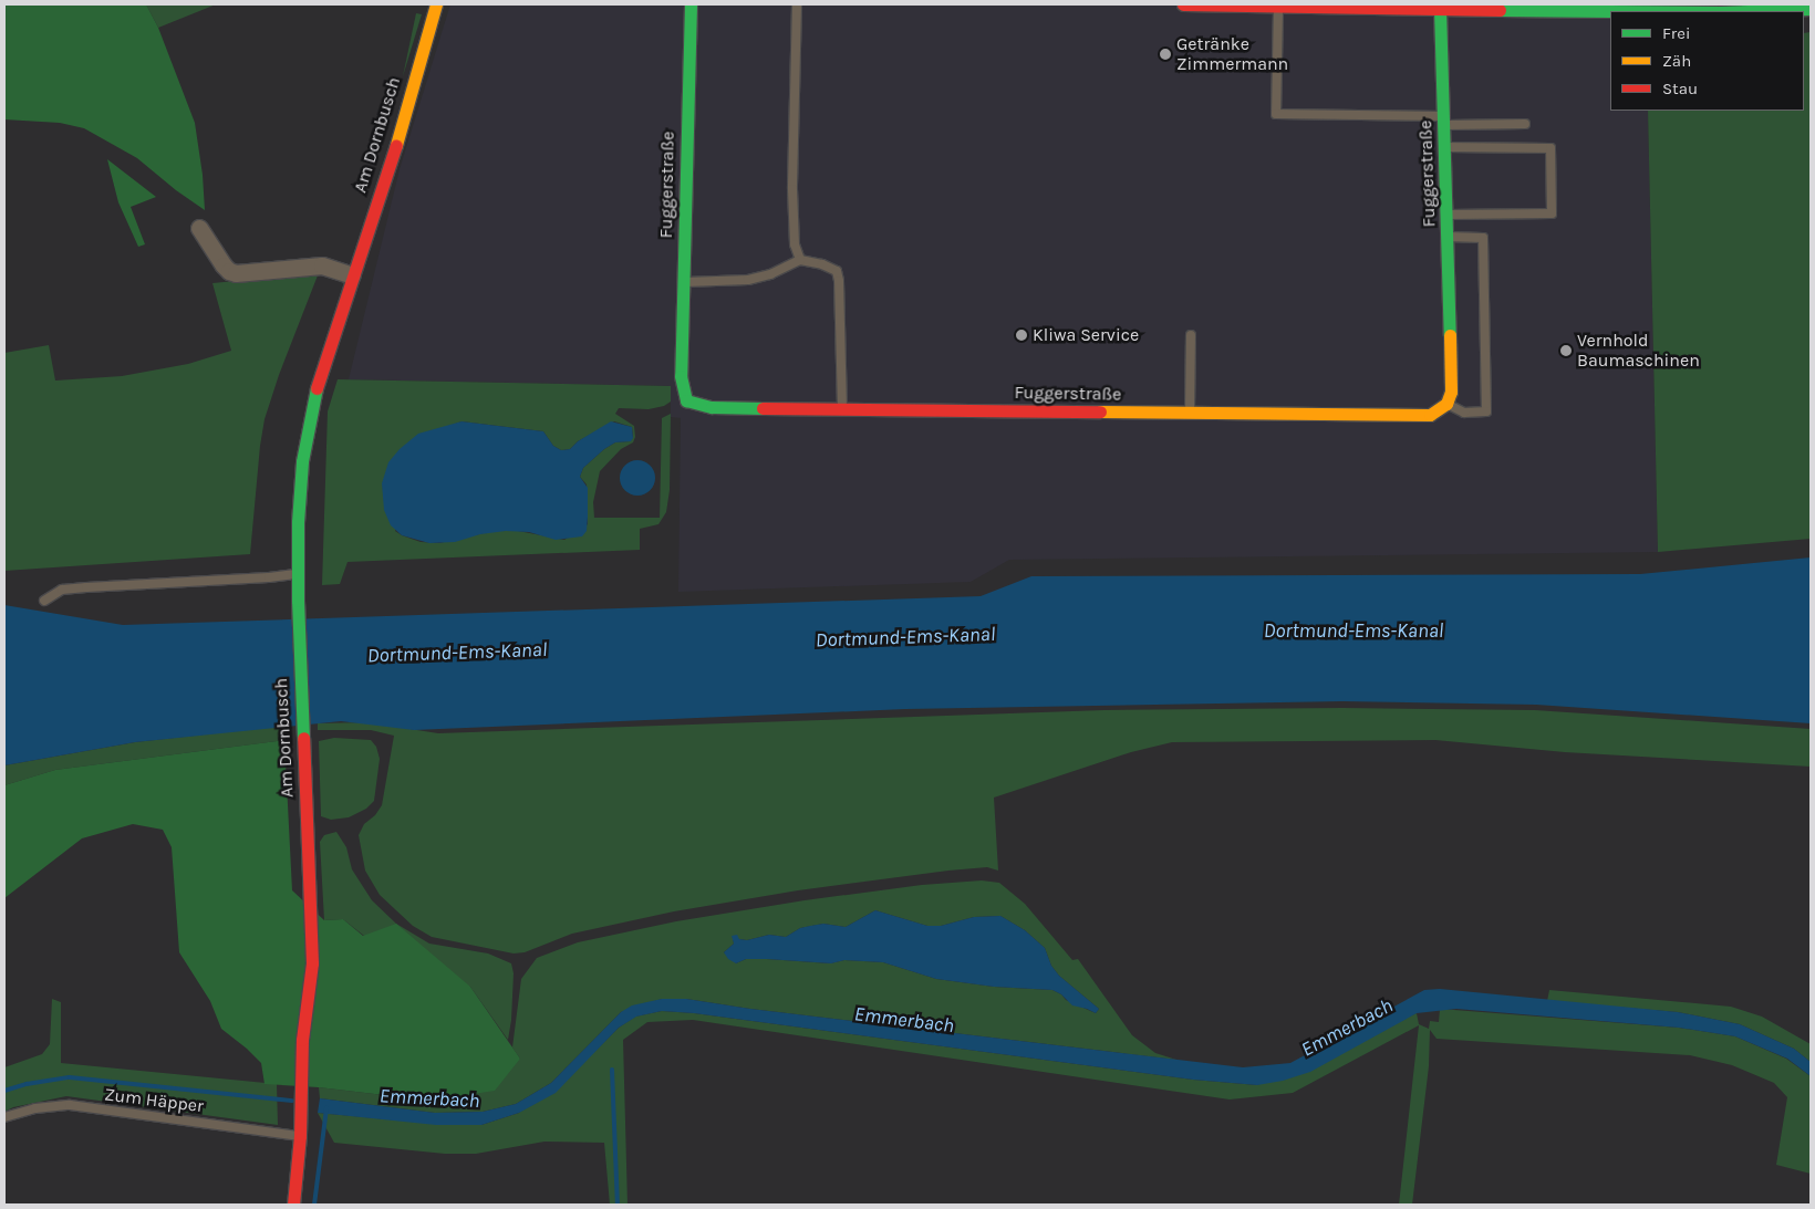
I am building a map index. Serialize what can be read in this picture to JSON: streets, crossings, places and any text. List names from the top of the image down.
{
  "streets": {
    "street": ["Am Dornbusch", "Fuggerstraße"],
    "lane": ["Zum Häpper"]
  },
  "crossings": [
    ["Am Dornbusch", "Zum Häpper"]
  ],
  "water": ["Dortmund-Ems-Kanal", "Emmerbach"],
  "places": ["Getränke Zimmermann", "Kliwa Service", "Vernhold Baumaschinen"],
  "legend": ["Frei", "Zäh", "Stau"]
}
